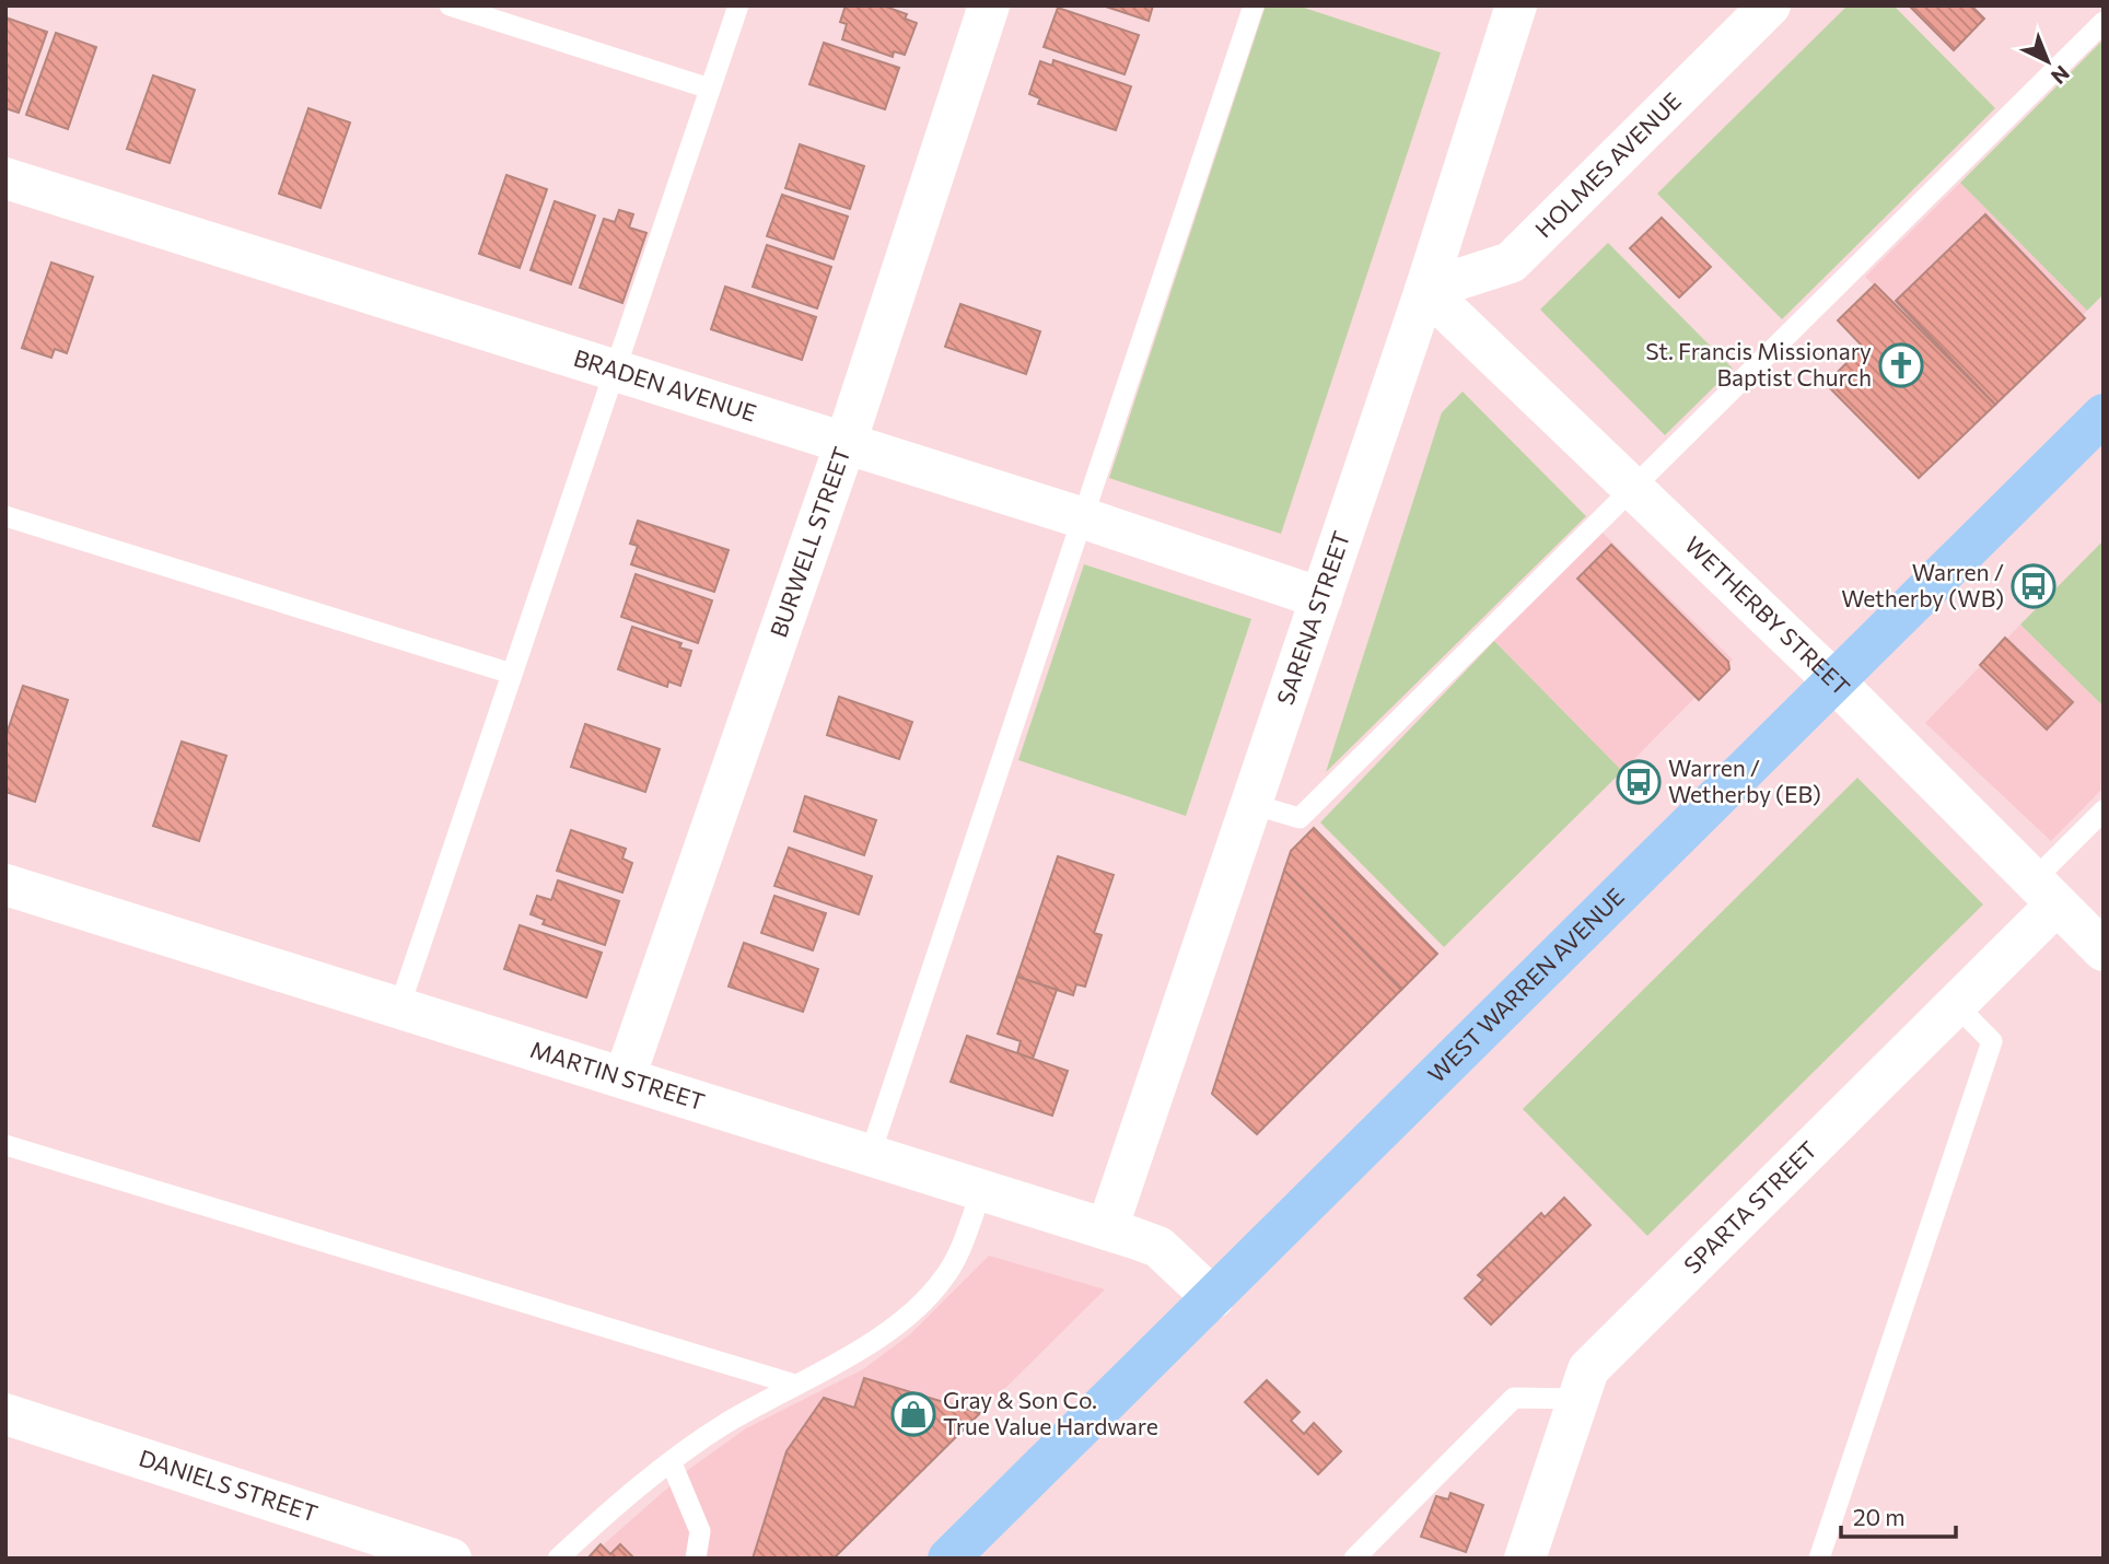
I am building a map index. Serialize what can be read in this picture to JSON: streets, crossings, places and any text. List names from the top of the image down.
{
  "streets": {
    "main road": ["WEST WARREN AVENUE"],
    "street": [
      "HOLMES AVENUE",
      "BRADEN AVENUE",
      "BURWELL STREET",
      "SARENA STREET",
      "WETHERBY STREET",
      "MARTIN STREET",
      "SPARTA STREET",
      "DANIELS STREET"
    ]
  },
  "crossings": [
    ["HOLMES AVENUE", "SARENA STREET"],
    ["HOLMES AVENUE", "WETHERBY STREET"],
    ["BRADEN AVENUE", "BURWELL STREET"],
    ["BRADEN AVENUE", "SARENA STREET"],
    ["BURWELL STREET", "MARTIN STREET"],
    ["SARENA STREET", "WETHERBY STREET"],
    ["SARENA STREET", "MARTIN STREET"],
    ["WETHERBY STREET", "WEST WARREN AVENUE"],
    ["WETHERBY STREET", "SPARTA STREET"],
    ["WEST WARREN AVENUE", "MARTIN STREET"]
  ],
  "places": {
    "church": ["St. Francis Missionary Baptist Church"],
    "bus stop": ["Warren / Wetherby (WB)", "Warren / Wetherby (EB)"],
    "shop": ["Gray & Son Co. True Value Hardware"]
  },
  "scale_bar": "20 m",
  "north": "bottom right"
}
